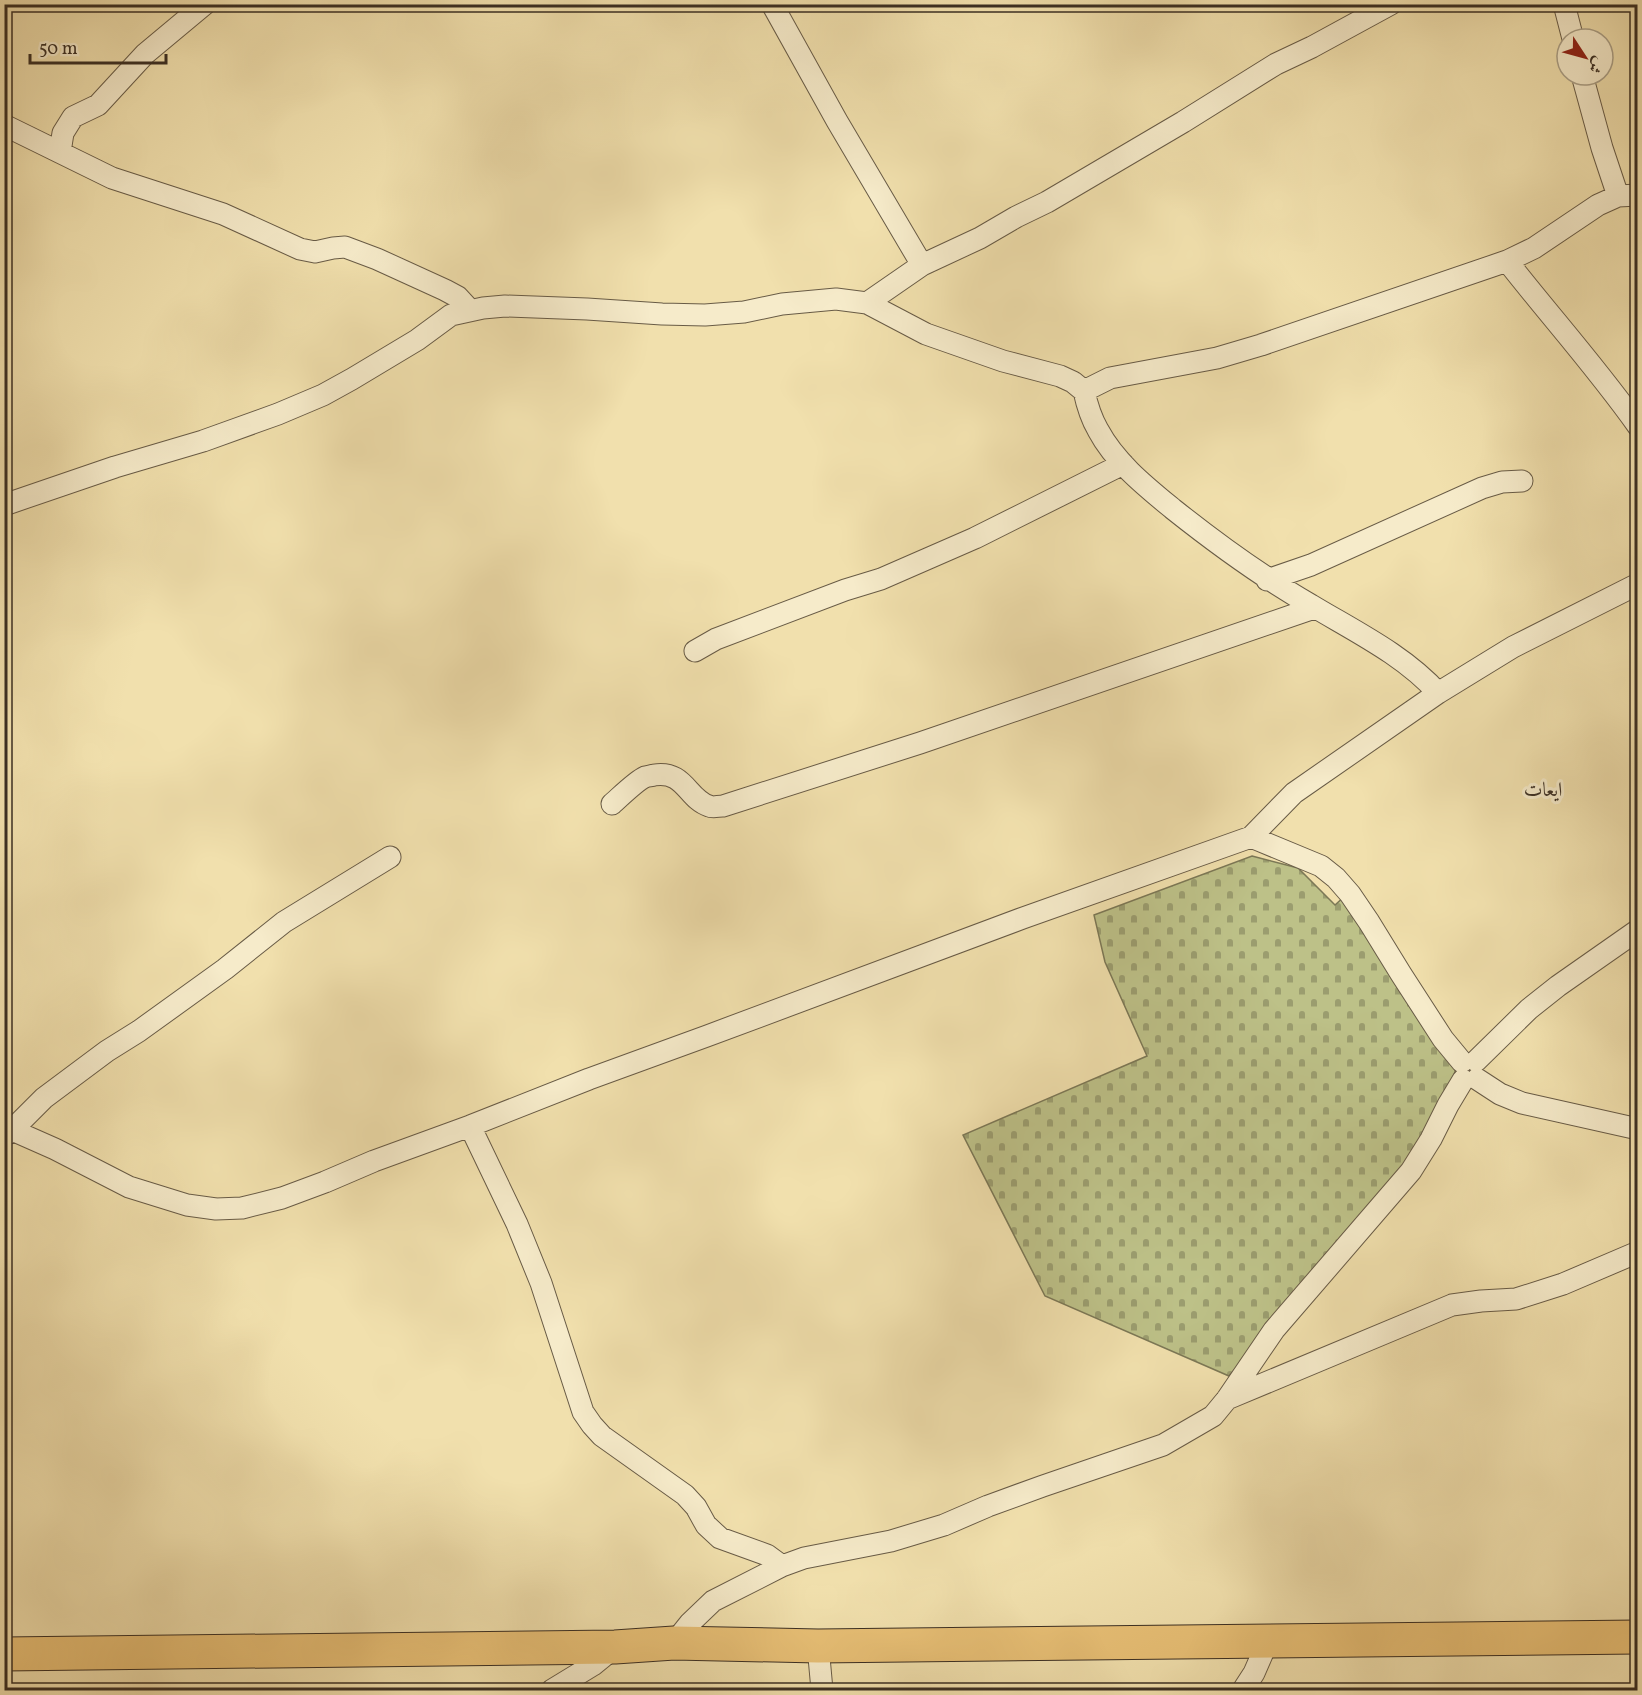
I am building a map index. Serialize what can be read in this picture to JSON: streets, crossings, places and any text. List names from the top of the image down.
{
  "districts": ["ايعات"],
  "scale_bar": "50 m",
  "north": "bottom right"
}
